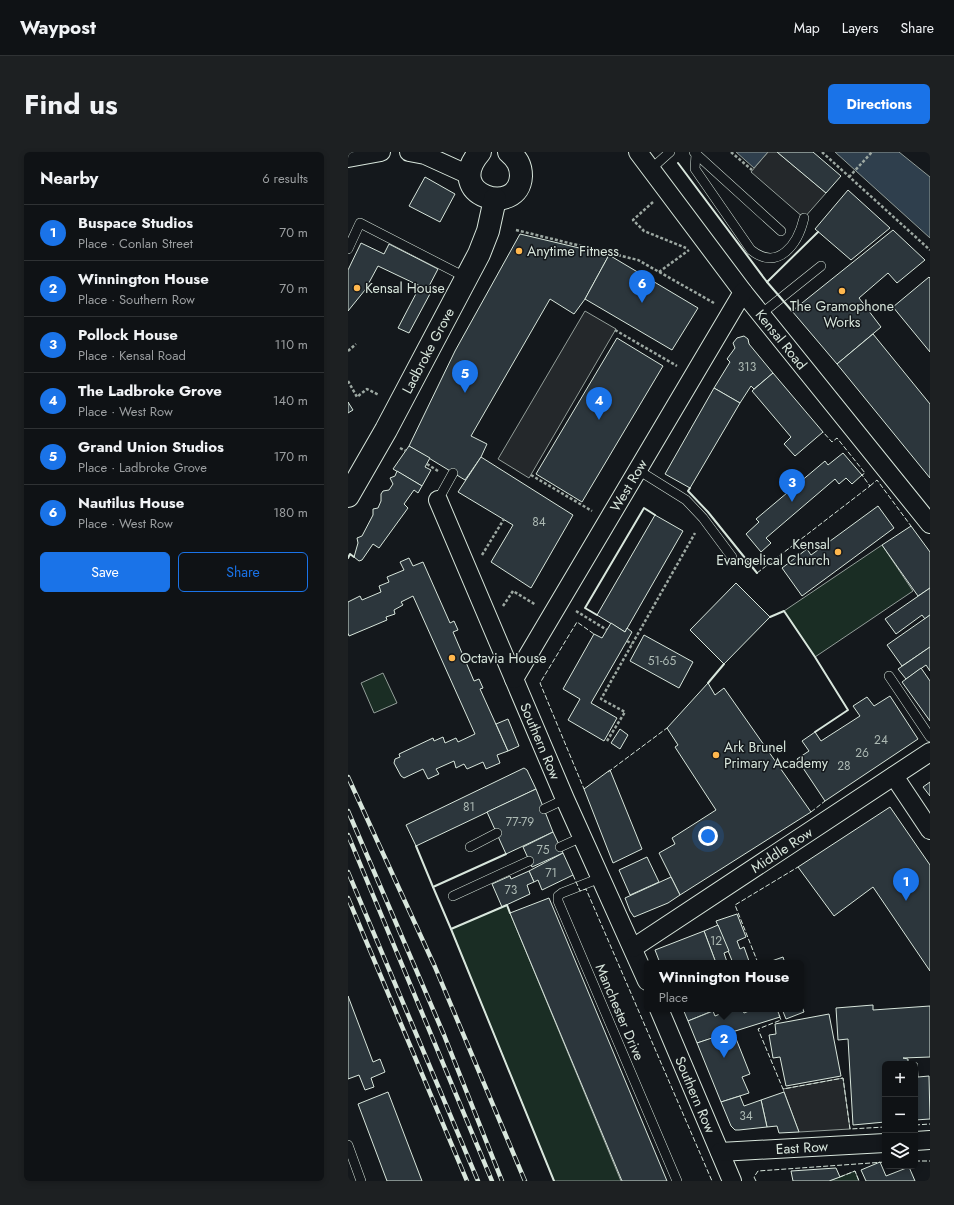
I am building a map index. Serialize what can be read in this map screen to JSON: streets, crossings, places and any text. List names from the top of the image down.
{
  "streets": {
    "main road": ["Ladbroke Grove"],
    "street": [
      "Kensal Road",
      "West Row",
      "Southern Row",
      "Middle Row",
      "East Row"
    ],
    "lane": ["Manchester Drive"]
  },
  "crossings": [
    ["Kensal Road", "West Row"],
    ["West Row", "Southern Row"],
    ["Southern Row", "Middle Row"],
    ["Southern Row", "Manchester Drive"],
    ["Southern Row", "East Row"]
  ],
  "places": [
    "Anytime Fitness",
    "Kensal House",
    "The Gramophone Works",
    "Kensal Evangelical Church",
    "Octavia House",
    "Ark Brunel Primary Academy"
  ],
  "house_numbers": [
    "313",
    "84",
    "51-65",
    "24",
    "26",
    "28",
    "81",
    "77-79",
    "75",
    "71",
    "73",
    "12",
    "34"
  ],
  "page": {
    "header": "Waypost",
    "nav": ["Map", "Layers", "Share"],
    "title": "Find us",
    "buttons": [
      "Directions",
      ["Save", "Share"]
    ],
    "heading": ["Nearby", "6 results"],
    "list": [
      {
        "mark": "1",
        "name": "Buspace Studios",
        "note": "Place · Conlan Street",
        "value": "70 m"
      },
      {
        "mark": "2",
        "name": "Winnington House",
        "note": "Place · Southern Row",
        "value": "70 m"
      },
      {
        "mark": "3",
        "name": "Pollock House",
        "note": "Place · Kensal Road",
        "value": "110 m"
      },
      {
        "mark": "4",
        "name": "The Ladbroke Grove",
        "note": "Place · West Row",
        "value": "140 m"
      },
      {
        "mark": "5",
        "name": "Grand Union Studios",
        "note": "Place · Ladbroke Grove",
        "value": "170 m"
      },
      {
        "mark": "6",
        "name": "Nautilus House",
        "note": "Place · West Row",
        "value": "180 m"
      }
    ],
    "pins": [
      "6",
      "5",
      "4",
      "3",
      "1",
      "2"
    ],
    "popup": ["Winnington House", "Place"],
    "map_buttons": ["+", "−"]
  }
}
